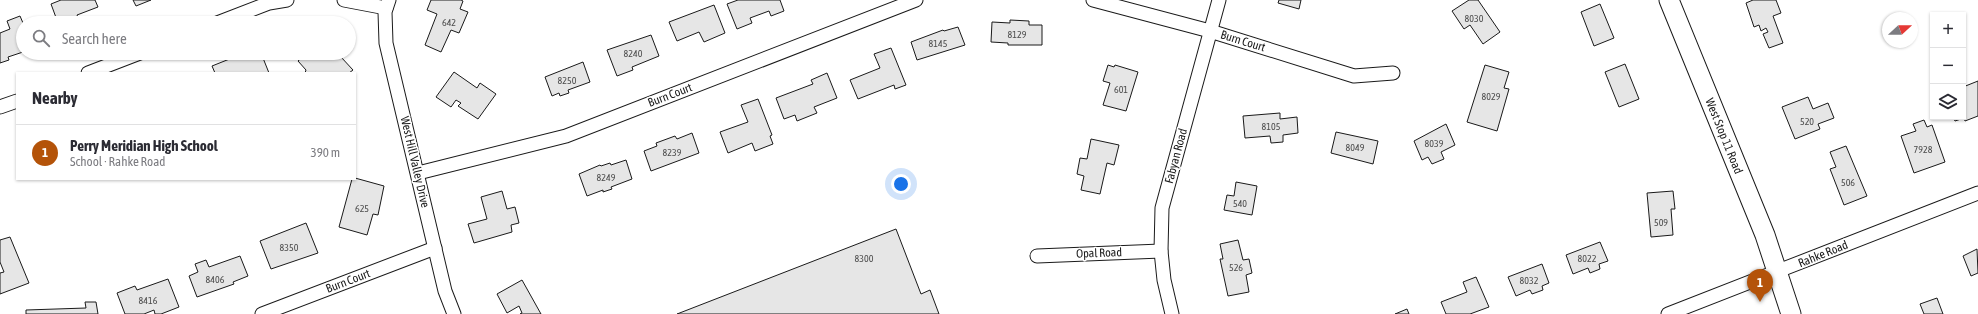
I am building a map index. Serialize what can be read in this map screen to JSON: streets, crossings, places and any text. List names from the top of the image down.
{
  "streets": {
    "main road": ["West Stop 11 Road"],
    "street": [
      "Burn Court",
      "Fabyan Road",
      "West Hill Valley Drive",
      "Opal Road",
      "Rahke Road"
    ]
  },
  "crossings": [
    ["Burn Court", "Fabyan Road"],
    ["Burn Court", "West Hill Valley Drive"],
    ["West Stop 11 Road", "Rahke Road"],
    ["Fabyan Road", "Opal Road"]
  ],
  "house_numbers": [
    "8030",
    "642",
    "8129",
    "8145",
    "8240",
    "8250",
    "601",
    "8029",
    "520",
    "8105",
    "8039",
    "8049",
    "7928",
    "8239",
    "8249",
    "506",
    "540",
    "625",
    "509",
    "8350",
    "8300",
    "8022",
    "526",
    "8406",
    "8032",
    "8416"
  ],
  "north": "right",
  "page": {
    "map_buttons": ["+", "−"],
    "search": "Search here",
    "heading": "Nearby",
    "list": [
      {
        "mark": "1",
        "name": "Perry Meridian High School",
        "note": "School · Rahke Road",
        "value": "390 m"
      }
    ],
    "pins": "1"
  }
}
